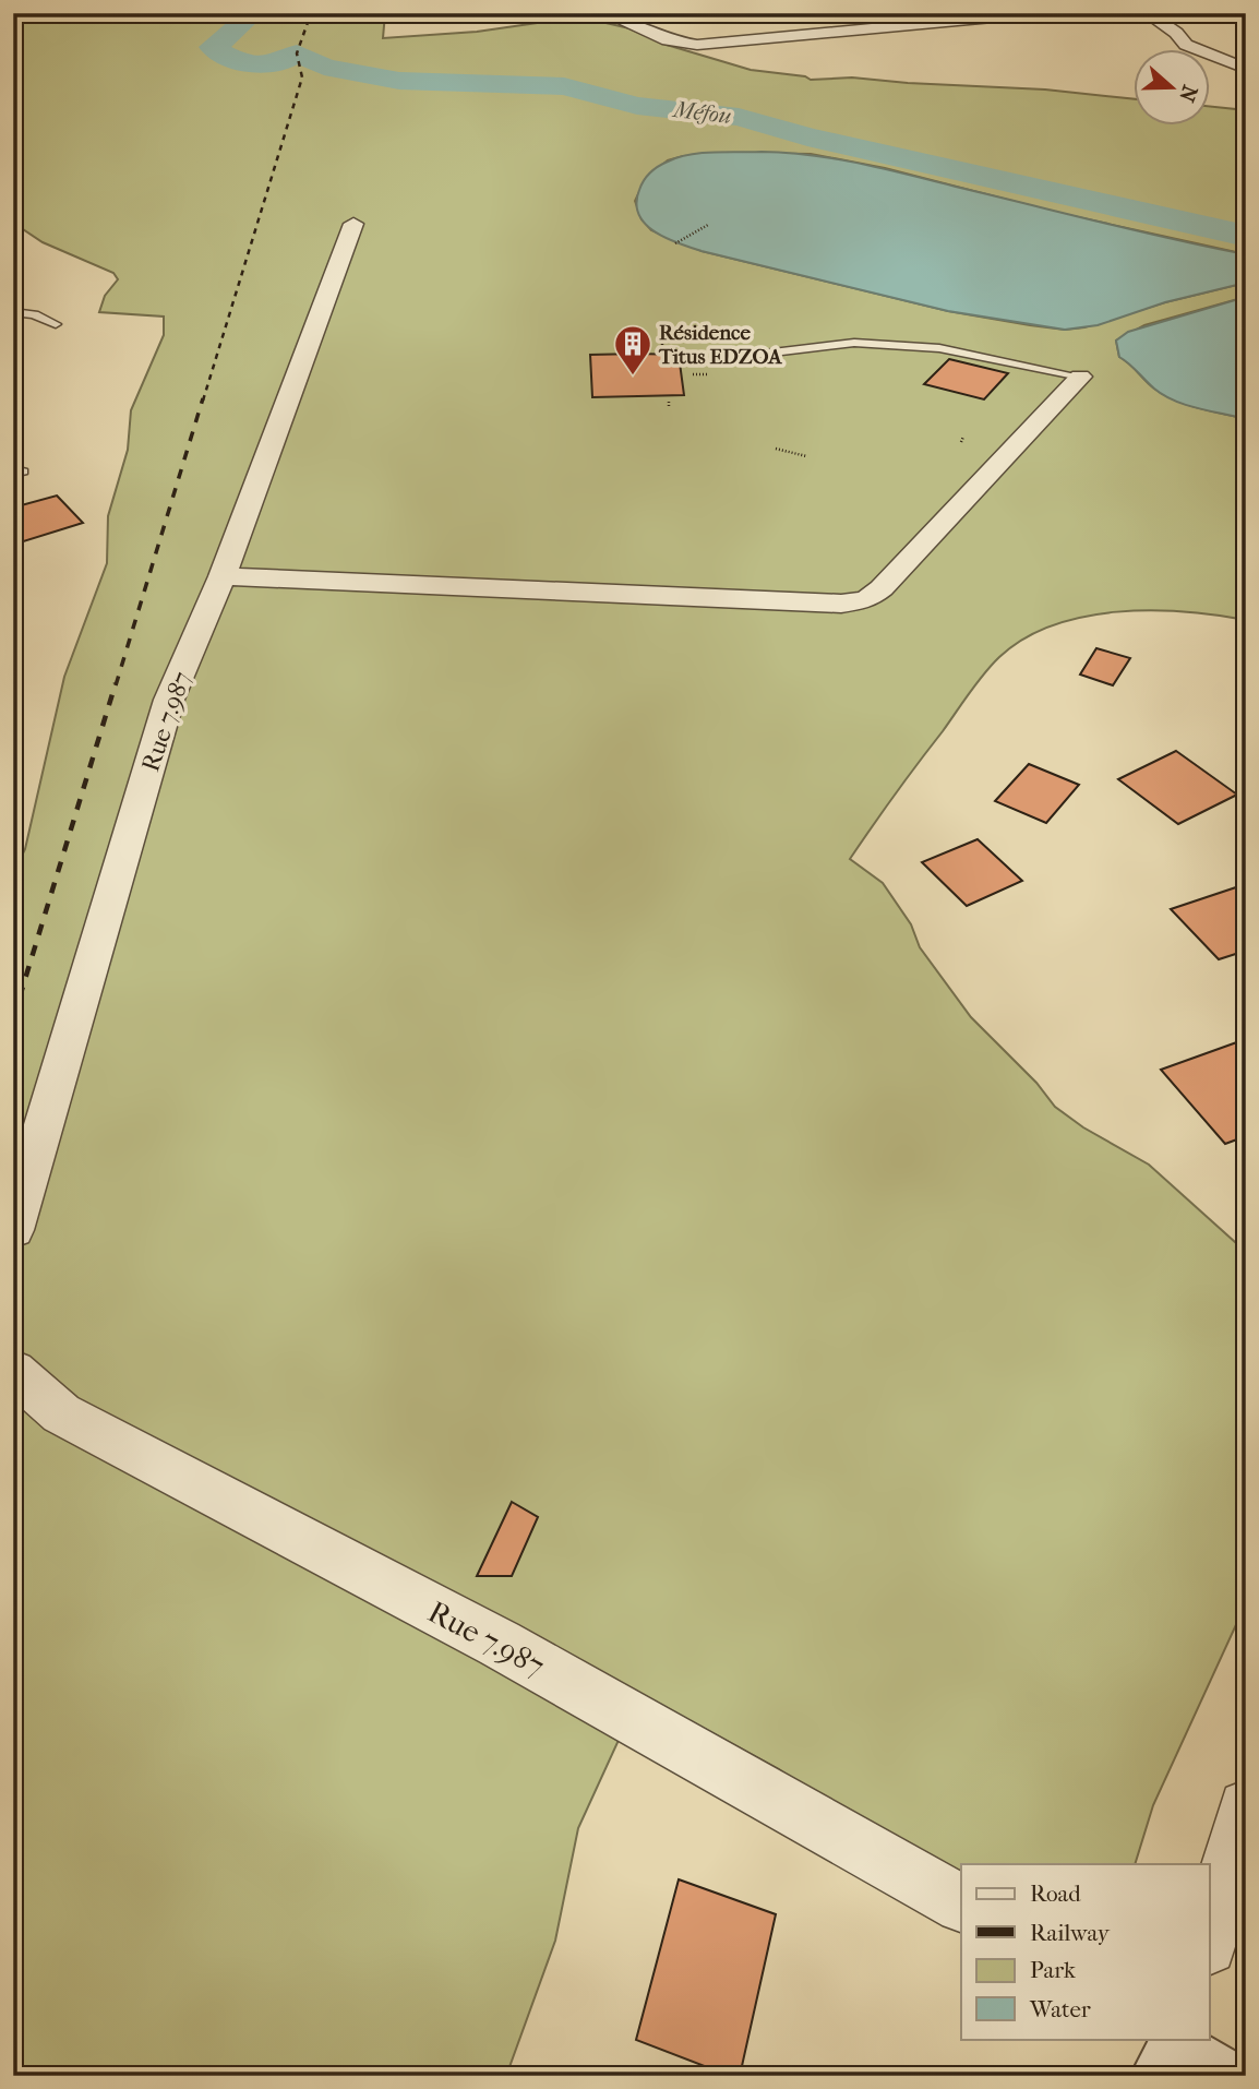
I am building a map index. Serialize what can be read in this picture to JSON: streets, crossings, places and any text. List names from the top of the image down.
{
  "streets": {
    "street": ["Rue 7.987"]
  },
  "water": ["Méfou"],
  "places": {
    "building": ["Résidence Titus EDZOA"]
  },
  "legend": [
    "Road",
    "Railway",
    "Park",
    "Water"
  ],
  "north": "right"
}
